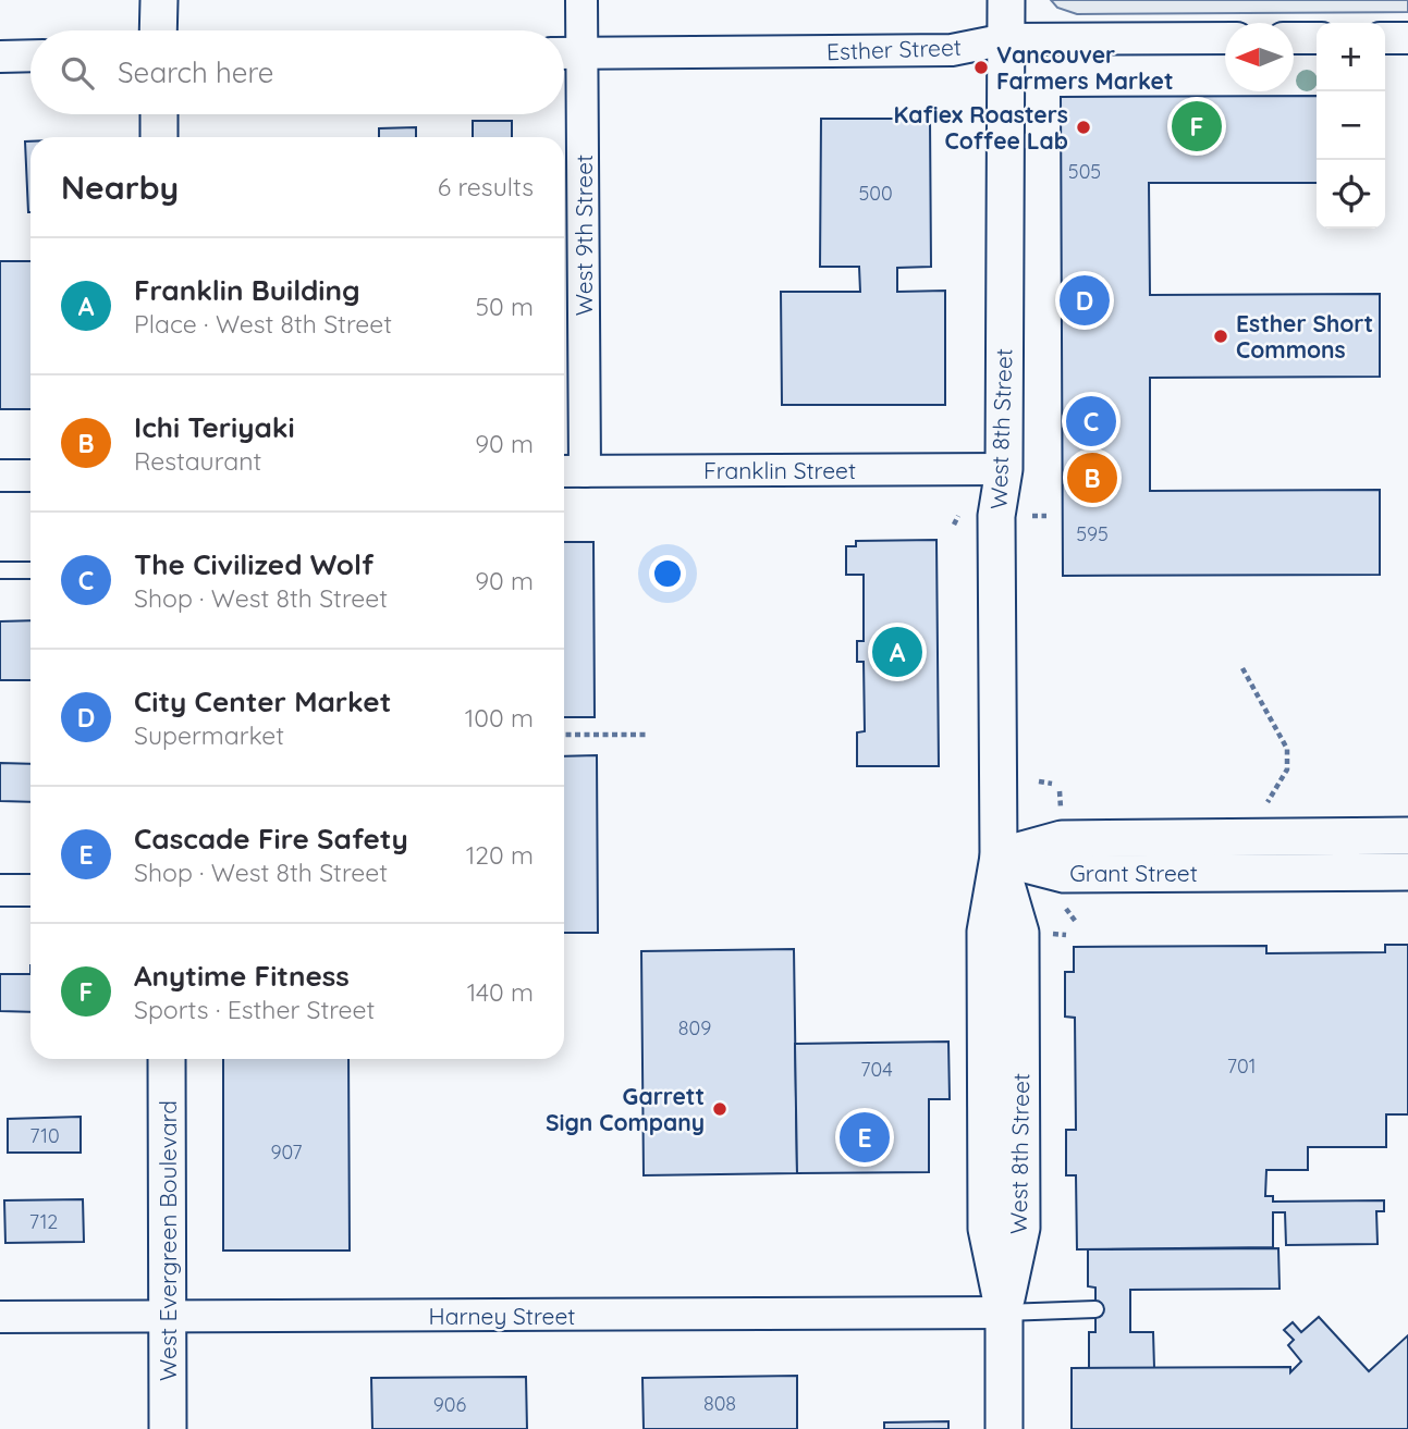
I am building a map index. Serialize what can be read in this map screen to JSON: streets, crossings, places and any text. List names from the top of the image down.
{
  "streets": {
    "street": [
      "Esther Street",
      "West 9th Street",
      "West 8th Street",
      "Franklin Street",
      "Grant Street",
      "West Evergreen Boulevard",
      "Harney Street"
    ]
  },
  "crossings": [
    ["Esther Street", "West 9th Street"],
    ["Esther Street", "West 8th Street"],
    ["West 9th Street", "Franklin Street"],
    ["West 8th Street", "Franklin Street"],
    ["West 8th Street", "Grant Street"],
    ["West 8th Street", "Harney Street"],
    ["West Evergreen Boulevard", "Harney Street"]
  ],
  "places": [
    "Vancouver Farmers Market",
    "Kafiex Roasters Coffee Lab",
    "Esther Short Commons",
    "Garrett Sign Company"
  ],
  "house_numbers": [
    "505",
    "500",
    "595",
    "809",
    "701",
    "704",
    "710",
    "907",
    "712",
    "808",
    "906"
  ],
  "north": "left",
  "page": {
    "map_buttons": ["+", "−"],
    "search": "Search here",
    "pins": [
      "F",
      "D",
      "C",
      "B",
      "A",
      "E"
    ],
    "heading": ["Nearby", "6 results"],
    "list": [
      {
        "mark": "A",
        "name": "Franklin Building",
        "note": "Place · West 8th Street",
        "value": "50 m"
      },
      {
        "mark": "B",
        "name": "Ichi Teriyaki",
        "note": "Restaurant",
        "value": "90 m"
      },
      {
        "mark": "C",
        "name": "The Civilized Wolf",
        "note": "Shop · West 8th Street",
        "value": "90 m"
      },
      {
        "mark": "D",
        "name": "City Center Market",
        "note": "Supermarket",
        "value": "100 m"
      },
      {
        "mark": "E",
        "name": "Cascade Fire Safety",
        "note": "Shop · West 8th Street",
        "value": "120 m"
      },
      {
        "mark": "F",
        "name": "Anytime Fitness",
        "note": "Sports · Esther Street",
        "value": "140 m"
      }
    ]
  }
}
